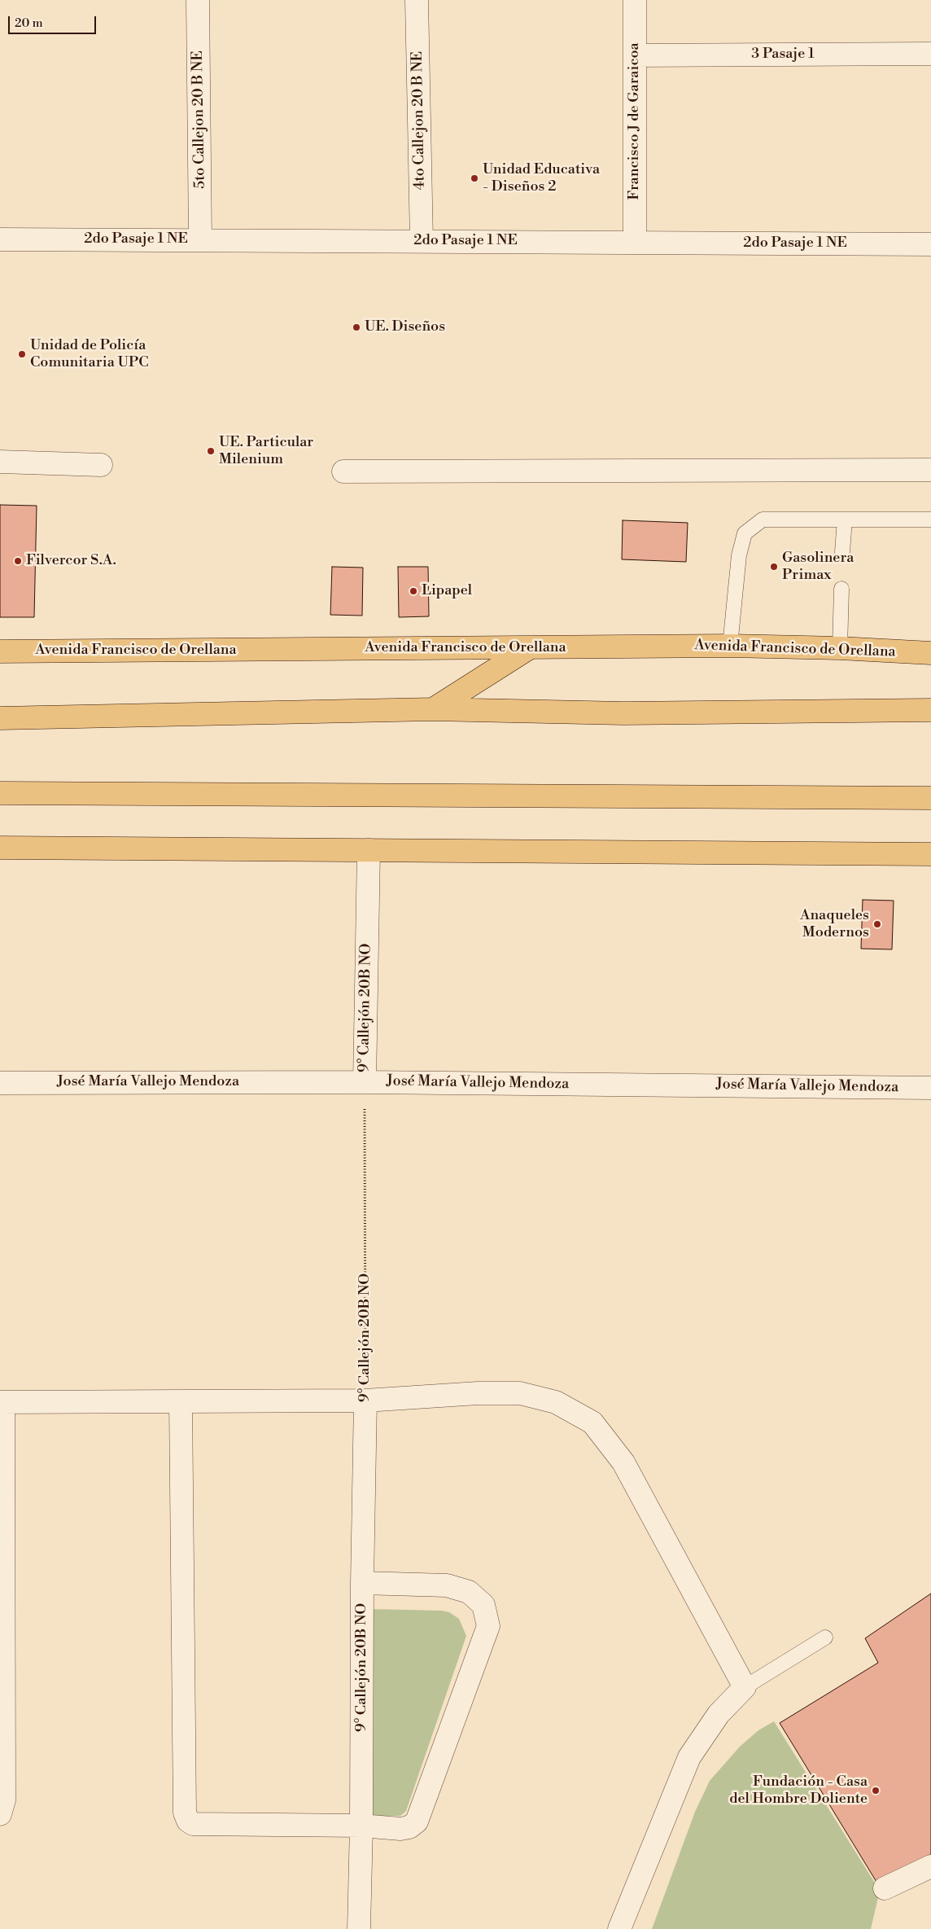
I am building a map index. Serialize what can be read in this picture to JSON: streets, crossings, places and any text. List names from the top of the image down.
{
  "streets": {
    "main road": ["Avenida Francisco de Orellana"],
    "street": [
      "3 Pasaje 1",
      "5to Callejon 20 B NE",
      "4to Callejon 20 B NE",
      "Francisco J de Garaicoa",
      "2do Pasaje 1 NE",
      "9° Callejón 20B NO",
      "José María Vallejo Mendoza"
    ]
  },
  "crossings": [
    ["3 Pasaje 1", "Francisco J de Garaicoa"],
    ["5to Callejon 20 B NE", "2do Pasaje 1 NE"],
    ["4to Callejon 20 B NE", "2do Pasaje 1 NE"],
    ["Francisco J de Garaicoa", "2do Pasaje 1 NE"],
    ["9° Callejón 20B NO", "José María Vallejo Mendoza"]
  ],
  "places": [
    "Unidad Educativa - Diseños 2",
    "UE. Diseños",
    "Unidad de Policía Comunitaria UPC",
    "UE. Particular Milenium",
    "Filvercor S.A.",
    "Gasolinera Primax",
    "Lipapel",
    "Anaqueles Modernos",
    "Fundación - Casa del Hombre Doliente"
  ],
  "scale_bar": "20 m"
}
